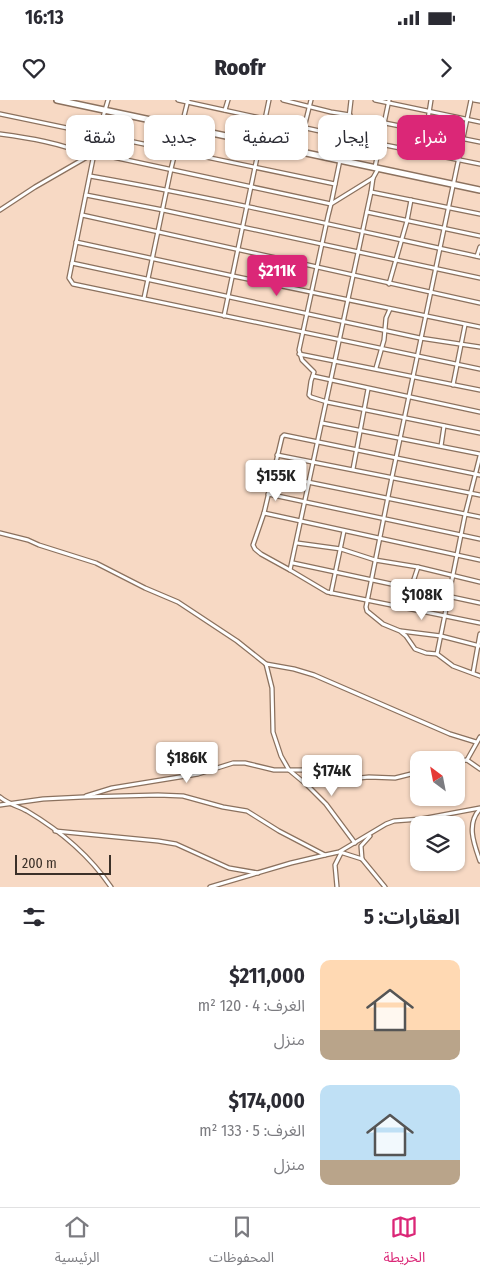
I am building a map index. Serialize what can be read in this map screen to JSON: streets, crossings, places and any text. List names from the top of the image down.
{
  "scale_bar": "200 m",
  "north": "top left",
  "page": {
    "status": "16:13",
    "header": "Roofr",
    "chip": [
      "شراء",
      "إيجار",
      "تصفية",
      "جديد",
      "شقة"
    ],
    "price": [
      "$211K",
      "$155K",
      "$108K",
      "$186K",
      "$174K"
    ],
    "scale": "200 m",
    "heading": "العقارات: 5",
    "list": [
      {
        "name": "$211,000",
        "note": "الغرف: 4 · 120 m² · منزل"
      },
      {
        "name": "$174,000",
        "note": "الغرف: 5 · 133 m² · منزل"
      }
    ],
    "tabs": ["الخريطة", "المحفوظات", "الرئيسية"]
  }
}
